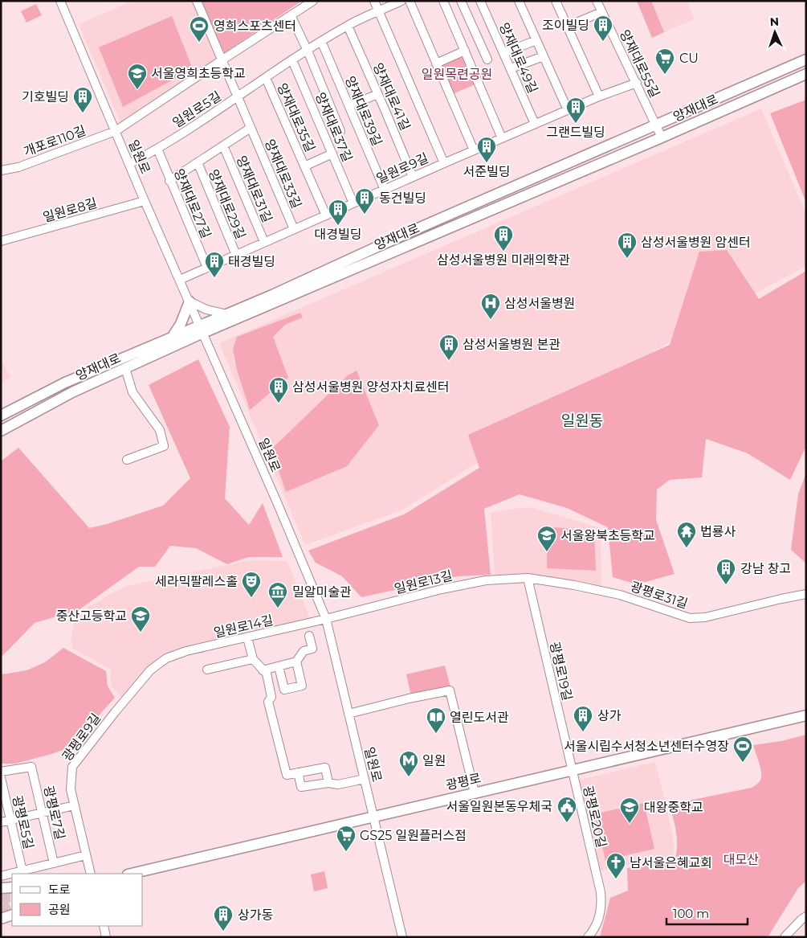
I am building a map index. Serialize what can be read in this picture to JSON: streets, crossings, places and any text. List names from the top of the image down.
{
  "streets": {
    "main road": ["양재대로", "광평로"],
    "street": [
      "양재대로49길",
      "양재대로55길",
      "양재대로41길",
      "일원로5길",
      "양재대로39길",
      "양재대로35길",
      "양재대로37길",
      "개포로110길",
      "일원로",
      "일원로9길",
      "양재대로33길",
      "양재대로31길",
      "양재대로27길",
      "양재대로29길",
      "일원로8길",
      "일원로13길",
      "광평로31길",
      "일원로14길",
      "광평로19길",
      "광평로9길",
      "광평로7길",
      "광평로20길",
      "광평로5길"
    ]
  },
  "crossings": [
    ["양재대로49길", "일원로9길"],
    ["양재대로55길", "양재대로"],
    ["양재대로55길", "일원로9길"],
    ["양재대로41길", "일원로5길"],
    ["양재대로41길", "일원로9길"],
    ["양재대로", "일원로"],
    ["일원로5길", "양재대로39길"],
    ["일원로5길", "양재대로35길"],
    ["일원로5길", "양재대로37길"],
    ["일원로5길", "일원로"],
    ["일원로5길", "양재대로33길"],
    ["일원로5길", "양재대로27길"],
    ["양재대로39길", "일원로9길"],
    ["양재대로35길", "양재대로37길"],
    ["양재대로35길", "일원로9길"],
    ["양재대로37길", "일원로9길"],
    ["개포로110길", "일원로"],
    ["개포로110길", "양재대로33길"],
    ["일원로", "일원로9길"],
    ["일원로", "일원로8길"],
    ["일원로", "일원로13길"],
    ["일원로", "일원로14길"],
    ["일원로", "광평로"],
    ["일원로9길", "양재대로33길"],
    ["일원로9길", "양재대로31길"],
    ["일원로9길", "양재대로27길"],
    ["일원로9길", "양재대로29길"],
    ["양재대로33길", "양재대로31길"],
    ["양재대로33길", "양재대로27길"],
    ["양재대로33길", "양재대로29길"],
    ["일원로13길", "광평로31길"],
    ["일원로13길", "일원로14길"],
    ["일원로13길", "광평로19길"],
    ["광평로31길", "광평로19길"],
    ["일원로14길", "광평로9길"],
    ["광평로19길", "광평로"],
    ["광평로19길", "광평로20길"],
    ["광평로", "광평로20길"]
  ],
  "districts": ["일원동"],
  "parks": ["일원목련공원", "대모산"],
  "places": {
    "building": [
      "조이빌딩",
      "기호빌딩",
      "그랜드빌딩",
      "서준빌딩",
      "동건빌딩",
      "대경빌딩",
      "삼성서울병원 미래의학관",
      "삼성서울병원 암센터",
      "태경빌딩",
      "삼성서울병원 본관",
      "삼성서울병원 양성자치료센터",
      "강남 창고",
      "상가",
      "상가동"
    ],
    "sports": ["영희스포츠센터", "서울시립수서청소년센터수영장"],
    "supermarket": ["CU", "GS25 일원플러스점"],
    "school or university": [
      "서울영희초등학교",
      "서울왕북초등학교",
      "중산고등학교",
      "대왕중학교"
    ],
    "hospital": ["삼성서울병원"],
    "temple": ["법룡사"],
    "theatre": ["세라믹팔레스홀"],
    "museum": ["밀알미술관"],
    "library": ["열린도서관"],
    "metro station": ["일원"],
    "public building": ["서울일원본동우체국"],
    "church": ["남서울은혜교회"]
  },
  "legend": ["도로", "공원"],
  "scale_bar": "100 m",
  "north": "top"
}
